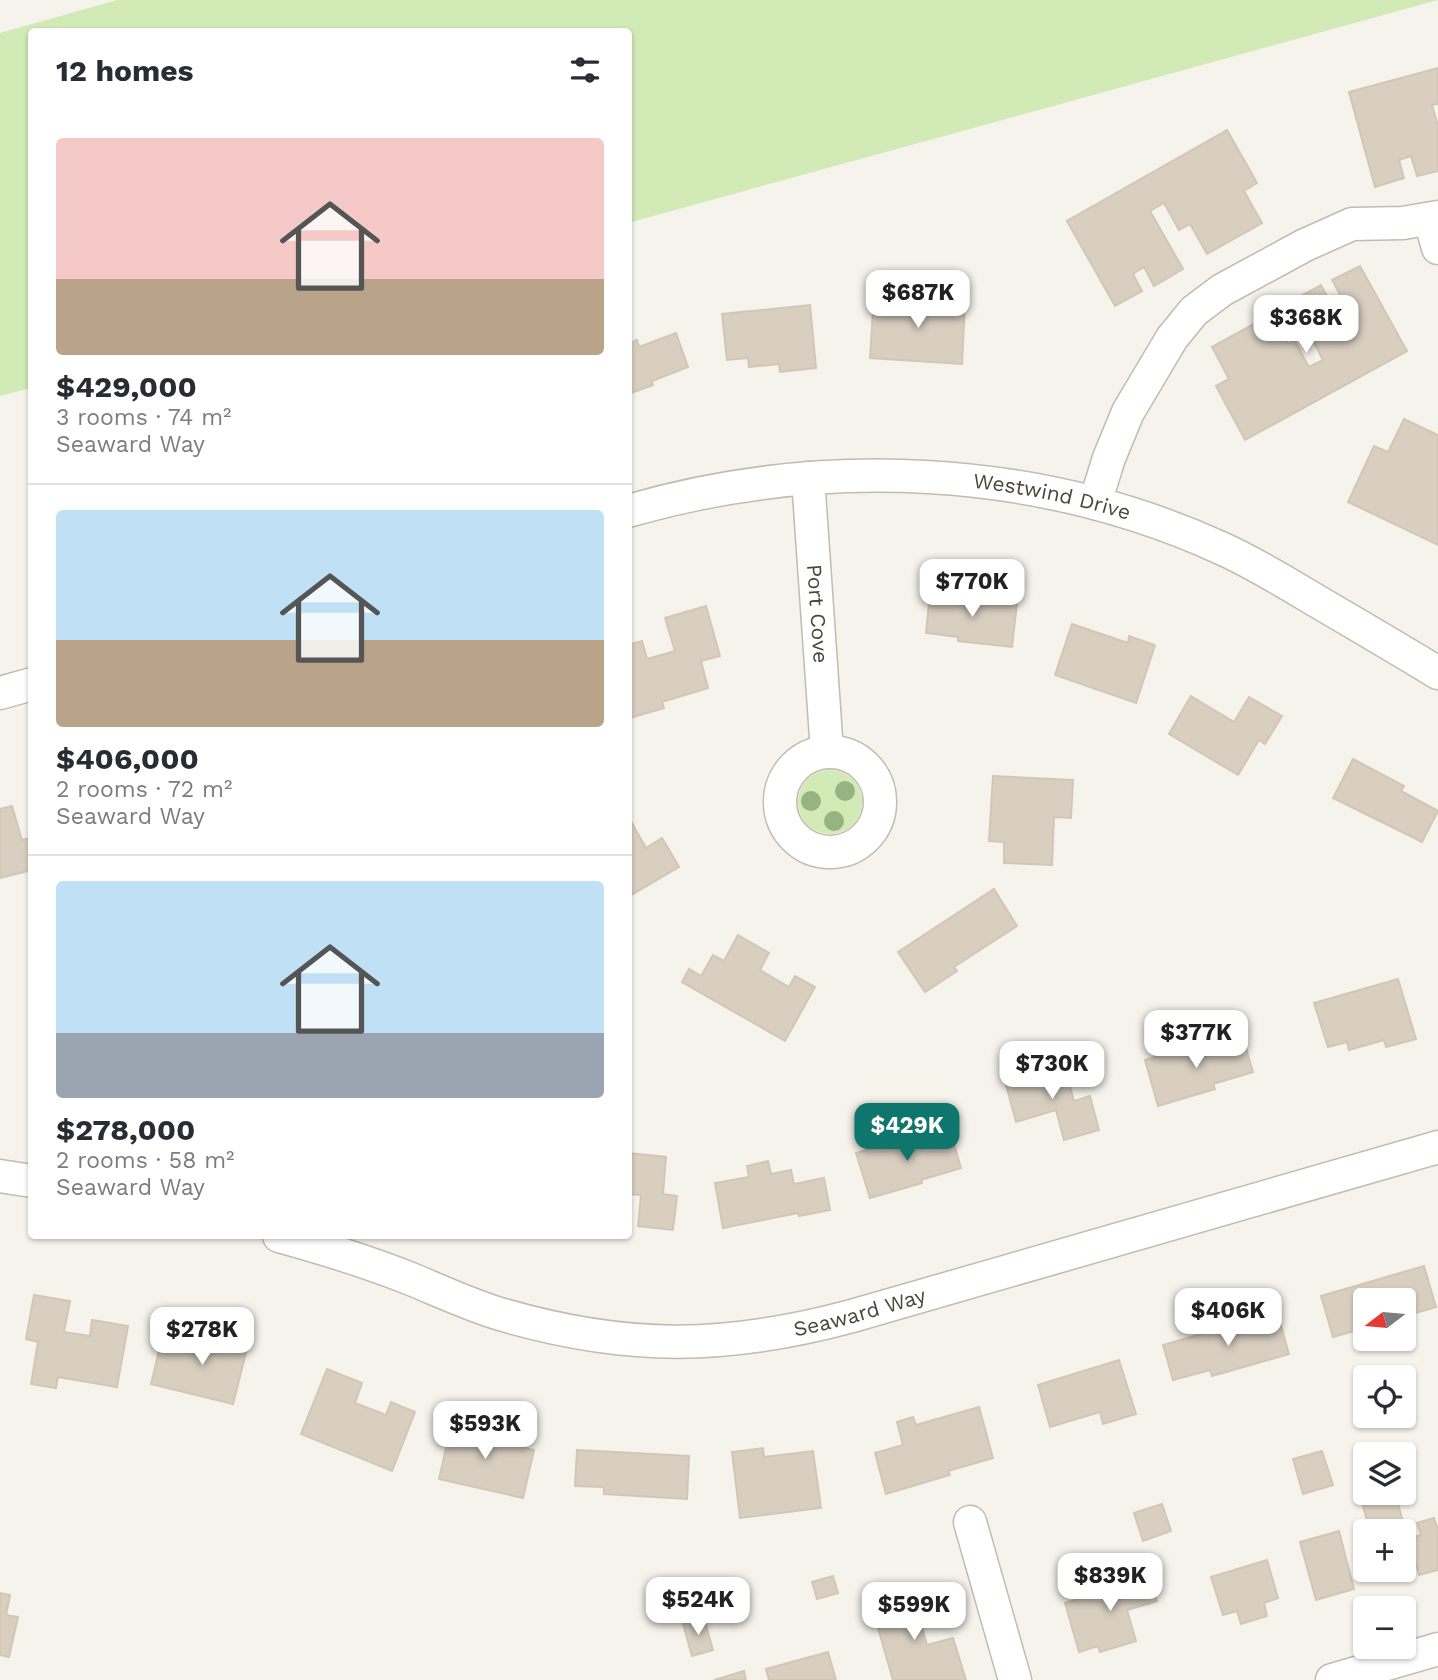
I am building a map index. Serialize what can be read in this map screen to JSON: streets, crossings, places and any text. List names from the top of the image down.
{
  "streets": {
    "street": ["Westwind Drive", "Port Cove", "Seaward Way"]
  },
  "crossings": [
    ["Westwind Drive", "Port Cove"]
  ],
  "north": "left",
  "page": {
    "heading": "12 homes",
    "list": [
      {
        "name": "$429,000",
        "note": "3 rooms · 74 m² · Seaward Way"
      },
      {
        "name": "$406,000",
        "note": "2 rooms · 72 m² · Seaward Way"
      },
      {
        "name": "$278,000",
        "note": "2 rooms · 58 m² · Seaward Way"
      }
    ],
    "price": [
      "$687K",
      "$368K",
      "$770K",
      "$377K",
      "$730K",
      "$429K",
      "$406K",
      "$278K",
      "$593K",
      "$839K",
      "$524K",
      "$599K"
    ],
    "map_buttons": ["+", "−"]
  }
}
